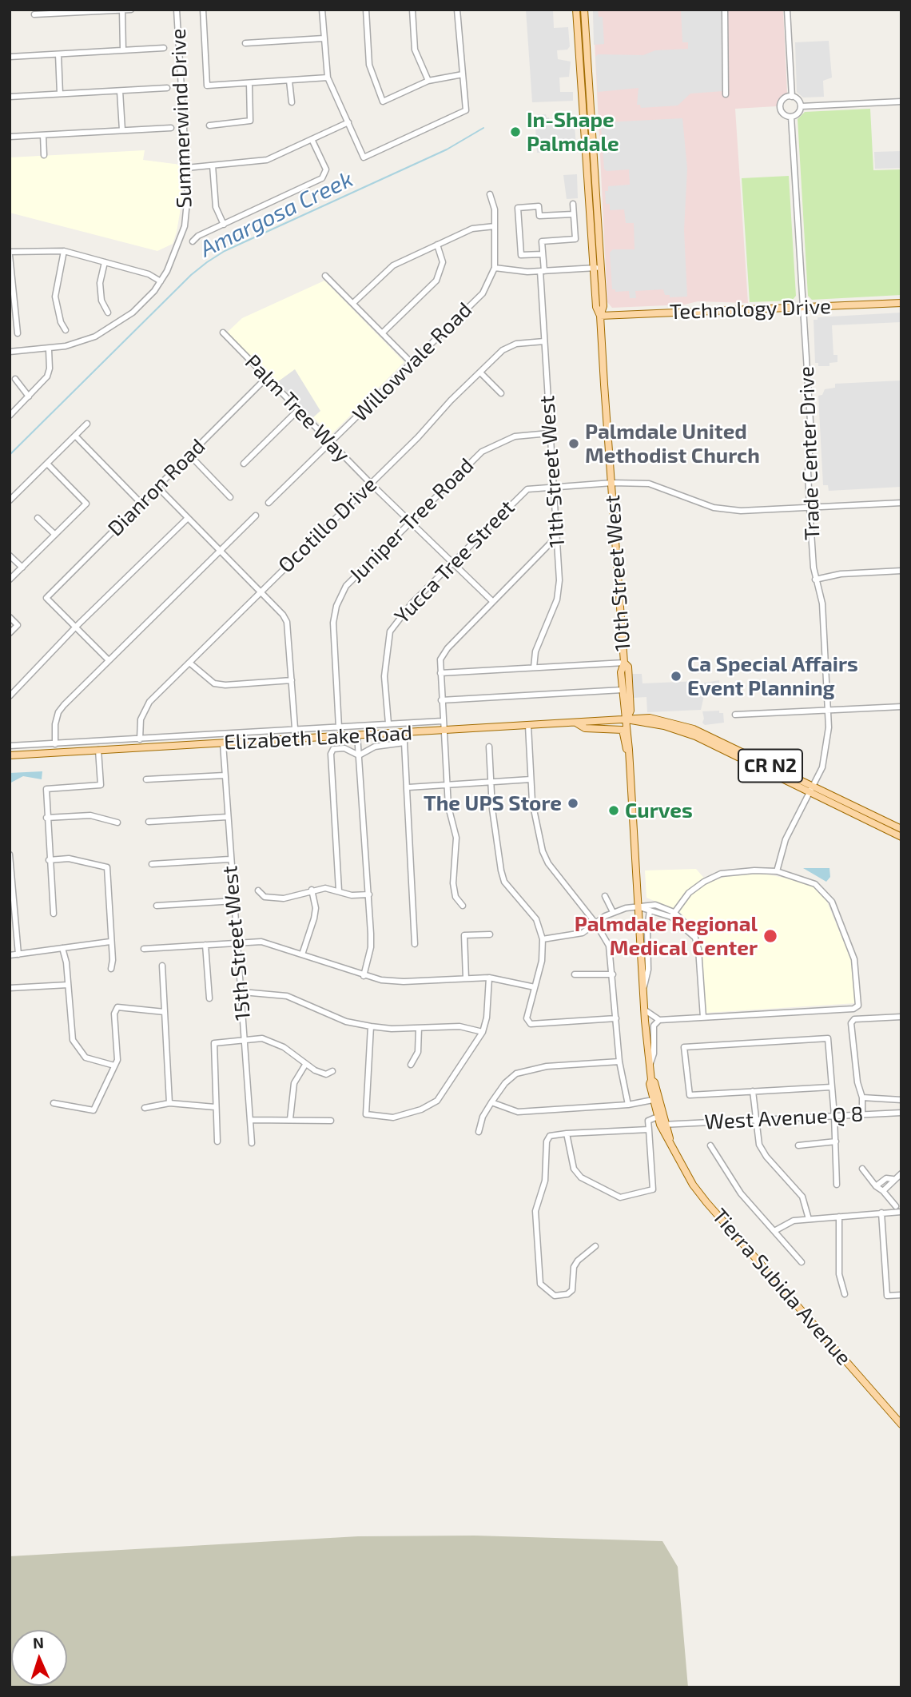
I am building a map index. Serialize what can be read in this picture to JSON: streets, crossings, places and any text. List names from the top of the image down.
{
  "streets": {
    "main road": [
      "Technology Drive",
      "10th Street West",
      "Elizabeth Lake Road",
      "CR N2",
      "Tierra Subida Avenue"
    ],
    "street": [
      "Summerwind Drive",
      "Willowvale Road",
      "Palm Tree Way",
      "Trade Center Drive",
      "11th Street West",
      "Dianron Road",
      "Juniper Tree Road",
      "Ocotillo Drive",
      "Yucca Tree Street",
      "15th Street West",
      "West Avenue Q 8"
    ]
  },
  "crossings": [
    ["Technology Drive", "Trade Center Drive"],
    ["Technology Drive", "10th Street West"],
    ["Willowvale Road", "Palm Tree Way"],
    ["Palm Tree Way", "Dianron Road"],
    ["Palm Tree Way", "Juniper Tree Road"],
    ["Palm Tree Way", "Ocotillo Drive"],
    ["Palm Tree Way", "Yucca Tree Street"],
    ["Trade Center Drive", "Yucca Tree Street"],
    ["Trade Center Drive", "CR N2"],
    ["11th Street West", "Juniper Tree Road"],
    ["11th Street West", "Ocotillo Drive"],
    ["11th Street West", "Yucca Tree Street"],
    ["Yucca Tree Street", "10th Street West"],
    ["10th Street West", "Elizabeth Lake Road"],
    ["10th Street West", "CR N2"],
    ["10th Street West", "Tierra Subida Avenue"],
    ["Elizabeth Lake Road", "CR N2"],
    ["Elizabeth Lake Road", "15th Street West"],
    ["Elizabeth Lake Road", "Tierra Subida Avenue"],
    ["CR N2", "Tierra Subida Avenue"],
    ["West Avenue Q 8", "Tierra Subida Avenue"]
  ],
  "water": ["Amargosa Creek"],
  "places": [
    "In-Shape Palmdale",
    "Palmdale United Methodist Church",
    "Ca Special Affairs Event Planning",
    "The UPS Store",
    "Curves",
    "Palmdale Regional Medical Center"
  ],
  "north": "top"
}
